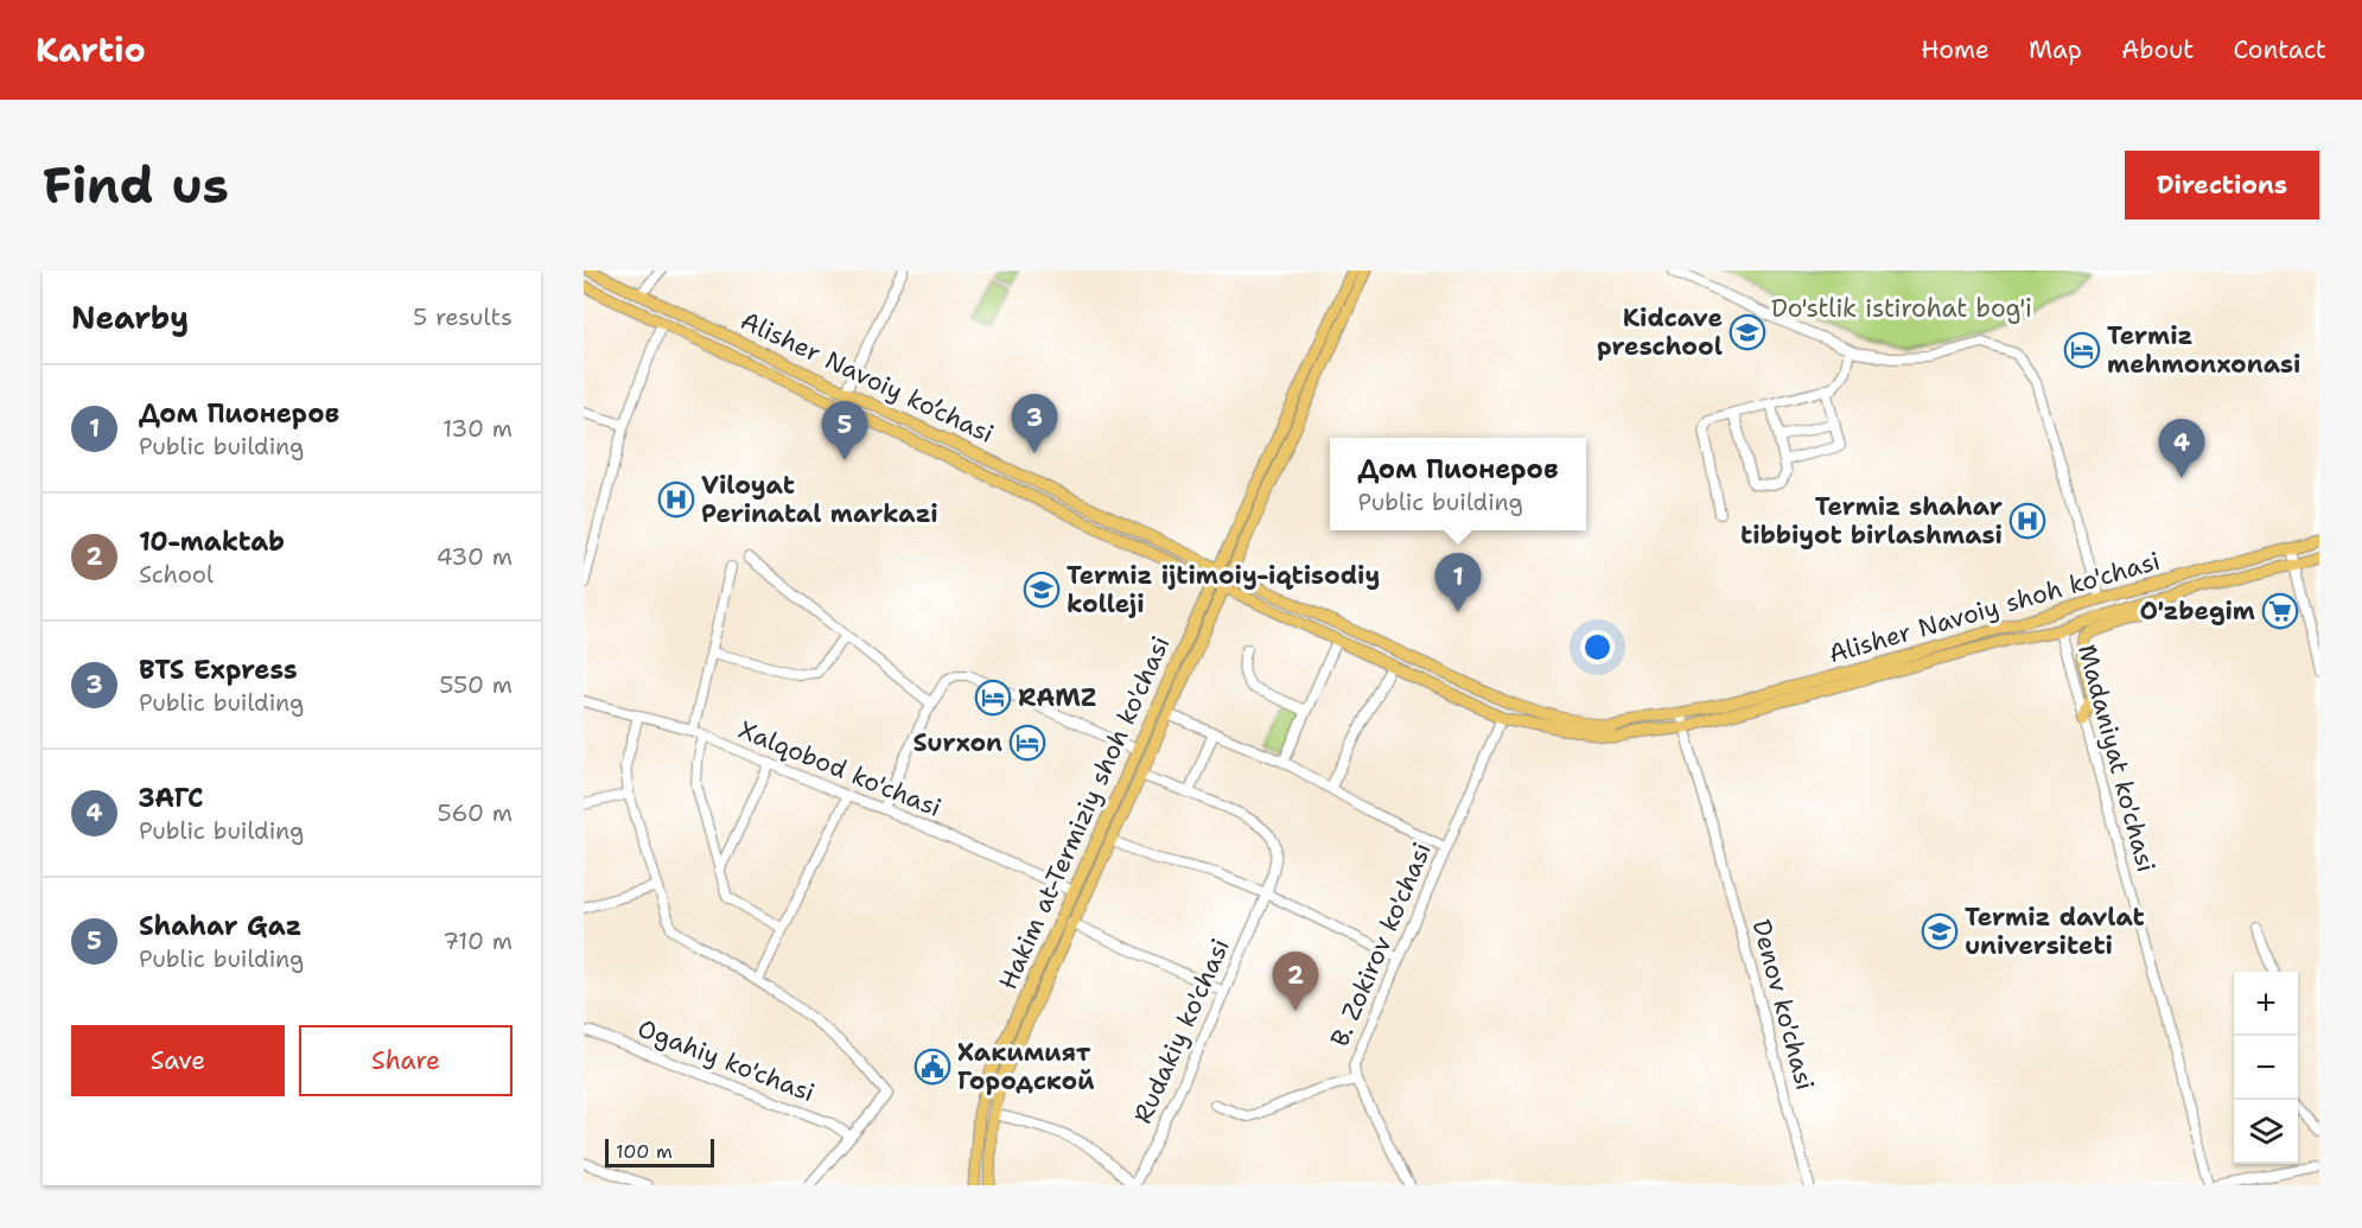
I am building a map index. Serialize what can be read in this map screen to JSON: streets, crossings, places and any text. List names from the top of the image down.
{
  "streets": {
    "main road": ["Alisher Navoiy ko’chasi", "Alisher Navoiy shoh ko'chasi", "Hakim at-Termiziy shoh ko'chasi"],
    "street": [
      "Madaniyat ko'chasi",
      "Xalqobod ko'chasi",
      "B. Zokirov ko'chasi",
      "Denov ko'chasi",
      "Rudakiy ko'chasi",
      "Ogahiy ko'chasi"
    ]
  },
  "crossings": [
    ["Alisher Navoiy ko’chasi", "Alisher Navoiy shoh ko'chasi"],
    ["Alisher Navoiy ko’chasi", "Hakim at-Termiziy shoh ko'chasi"],
    ["Alisher Navoiy ko’chasi", "B. Zokirov ko'chasi"],
    ["Alisher Navoiy ko’chasi", "Denov ko'chasi"],
    ["Alisher Navoiy shoh ko'chasi", "Madaniyat ko'chasi"],
    ["Alisher Navoiy shoh ko'chasi", "Denov ko'chasi"],
    ["Xalqobod ko'chasi", "Hakim at-Termiziy shoh ko'chasi"],
    ["Hakim at-Termiziy shoh ko'chasi", "Rudakiy ko'chasi"]
  ],
  "parks": ["Do'stlik istirohat bog'i"],
  "places": {
    "school or university": ["Kidcave preschool", "Termiz ijtimoiy-iqtisodiy kolleji", "Termiz davlat universiteti"],
    "hotel": ["Termiz mehmonxonasi", "RAMZ", "Surxon"],
    "hospital": ["Viloyat Perinatal markazi", "Termiz shahar tibbiyot birlashmasi"],
    "supermarket": ["O'zbegim"],
    "public building": ["Хакимият Городской"]
  },
  "scale_bar": "100 m",
  "page": {
    "header": "Kartio",
    "nav": [
      "Home",
      "Map",
      "About",
      "Contact"
    ],
    "buttons": [
      "Directions",
      ["Save", "Share"]
    ],
    "title": "Find us",
    "heading": ["Nearby", "5 results"],
    "list": [
      {
        "mark": "1",
        "name": "Дом Пионеров",
        "note": "Public building",
        "value": "130 m"
      },
      {
        "mark": "2",
        "name": "10-maktab",
        "note": "School",
        "value": "430 m"
      },
      {
        "mark": "3",
        "name": "BTS Express",
        "note": "Public building",
        "value": "550 m"
      },
      {
        "mark": "4",
        "name": "ЗАГС",
        "note": "Public building",
        "value": "560 m"
      },
      {
        "mark": "5",
        "name": "Shahar Gaz",
        "note": "Public building",
        "value": "710 m"
      }
    ],
    "pins": [
      "3",
      "5",
      "4",
      "1",
      "2"
    ],
    "popup": ["Дом Пионеров", "Public building"],
    "map_buttons": ["+", "−"],
    "scale": "100 m"
  }
}
